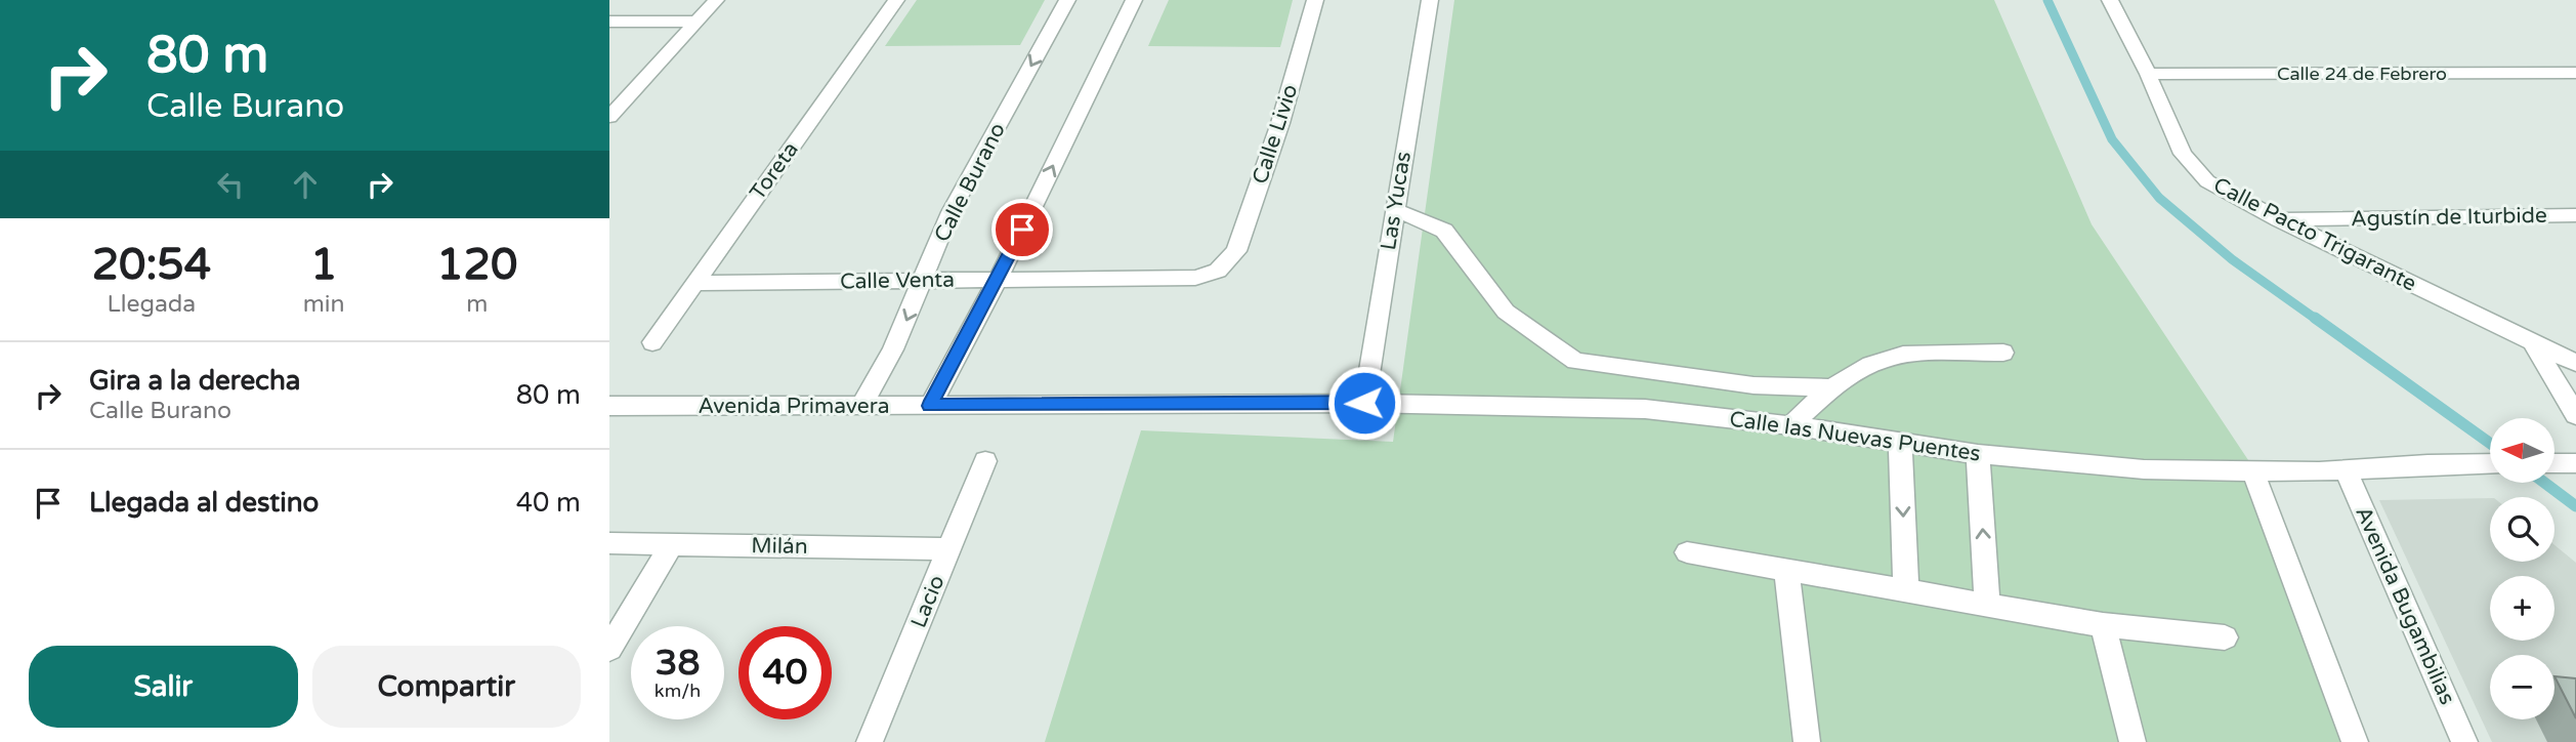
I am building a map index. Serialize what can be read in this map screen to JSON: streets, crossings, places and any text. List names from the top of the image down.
{
  "streets": {
    "street": [
      "Calle 24 de Febrero",
      "Calle Livio",
      "Toreta",
      "Calle Burano",
      "Las Yucas",
      "Agustín de Iturbide",
      "Calle Pacto Trigarante",
      "Calle Venta",
      "Avenida Primavera",
      "Calle las Nuevas Puentes",
      "Milán",
      "Lacio",
      "Avenida Bugambilias"
    ]
  },
  "crossings": [
    ["Calle 24 de Febrero", "Calle Pacto Trigarante"],
    ["Calle Livio", "Calle Venta"],
    ["Toreta", "Calle Venta"],
    ["Calle Burano", "Calle Venta"],
    ["Calle Burano", "Avenida Primavera"],
    ["Las Yucas", "Avenida Primavera"],
    ["Las Yucas", "Calle las Nuevas Puentes"],
    ["Agustín de Iturbide", "Calle Pacto Trigarante"],
    ["Avenida Primavera", "Calle las Nuevas Puentes"],
    ["Calle las Nuevas Puentes", "Avenida Bugambilias"],
    ["Milán", "Lacio"]
  ],
  "north": "left",
  "page": {
    "turn": ["80 m", "Calle Burano"],
    "eta": [
      "20:54",
      "Llegada",
      "1",
      "min",
      "120",
      "m"
    ],
    "list": [
      {
        "name": "Gira a la derecha",
        "note": "Calle Burano",
        "value": "80 m"
      },
      {
        "name": "Llegada al destino",
        "value": "40 m"
      }
    ],
    "map_buttons": ["+", "−"],
    "speed": "38 km/h",
    "limit": "40",
    "buttons": ["Salir", "Compartir"]
  }
}
